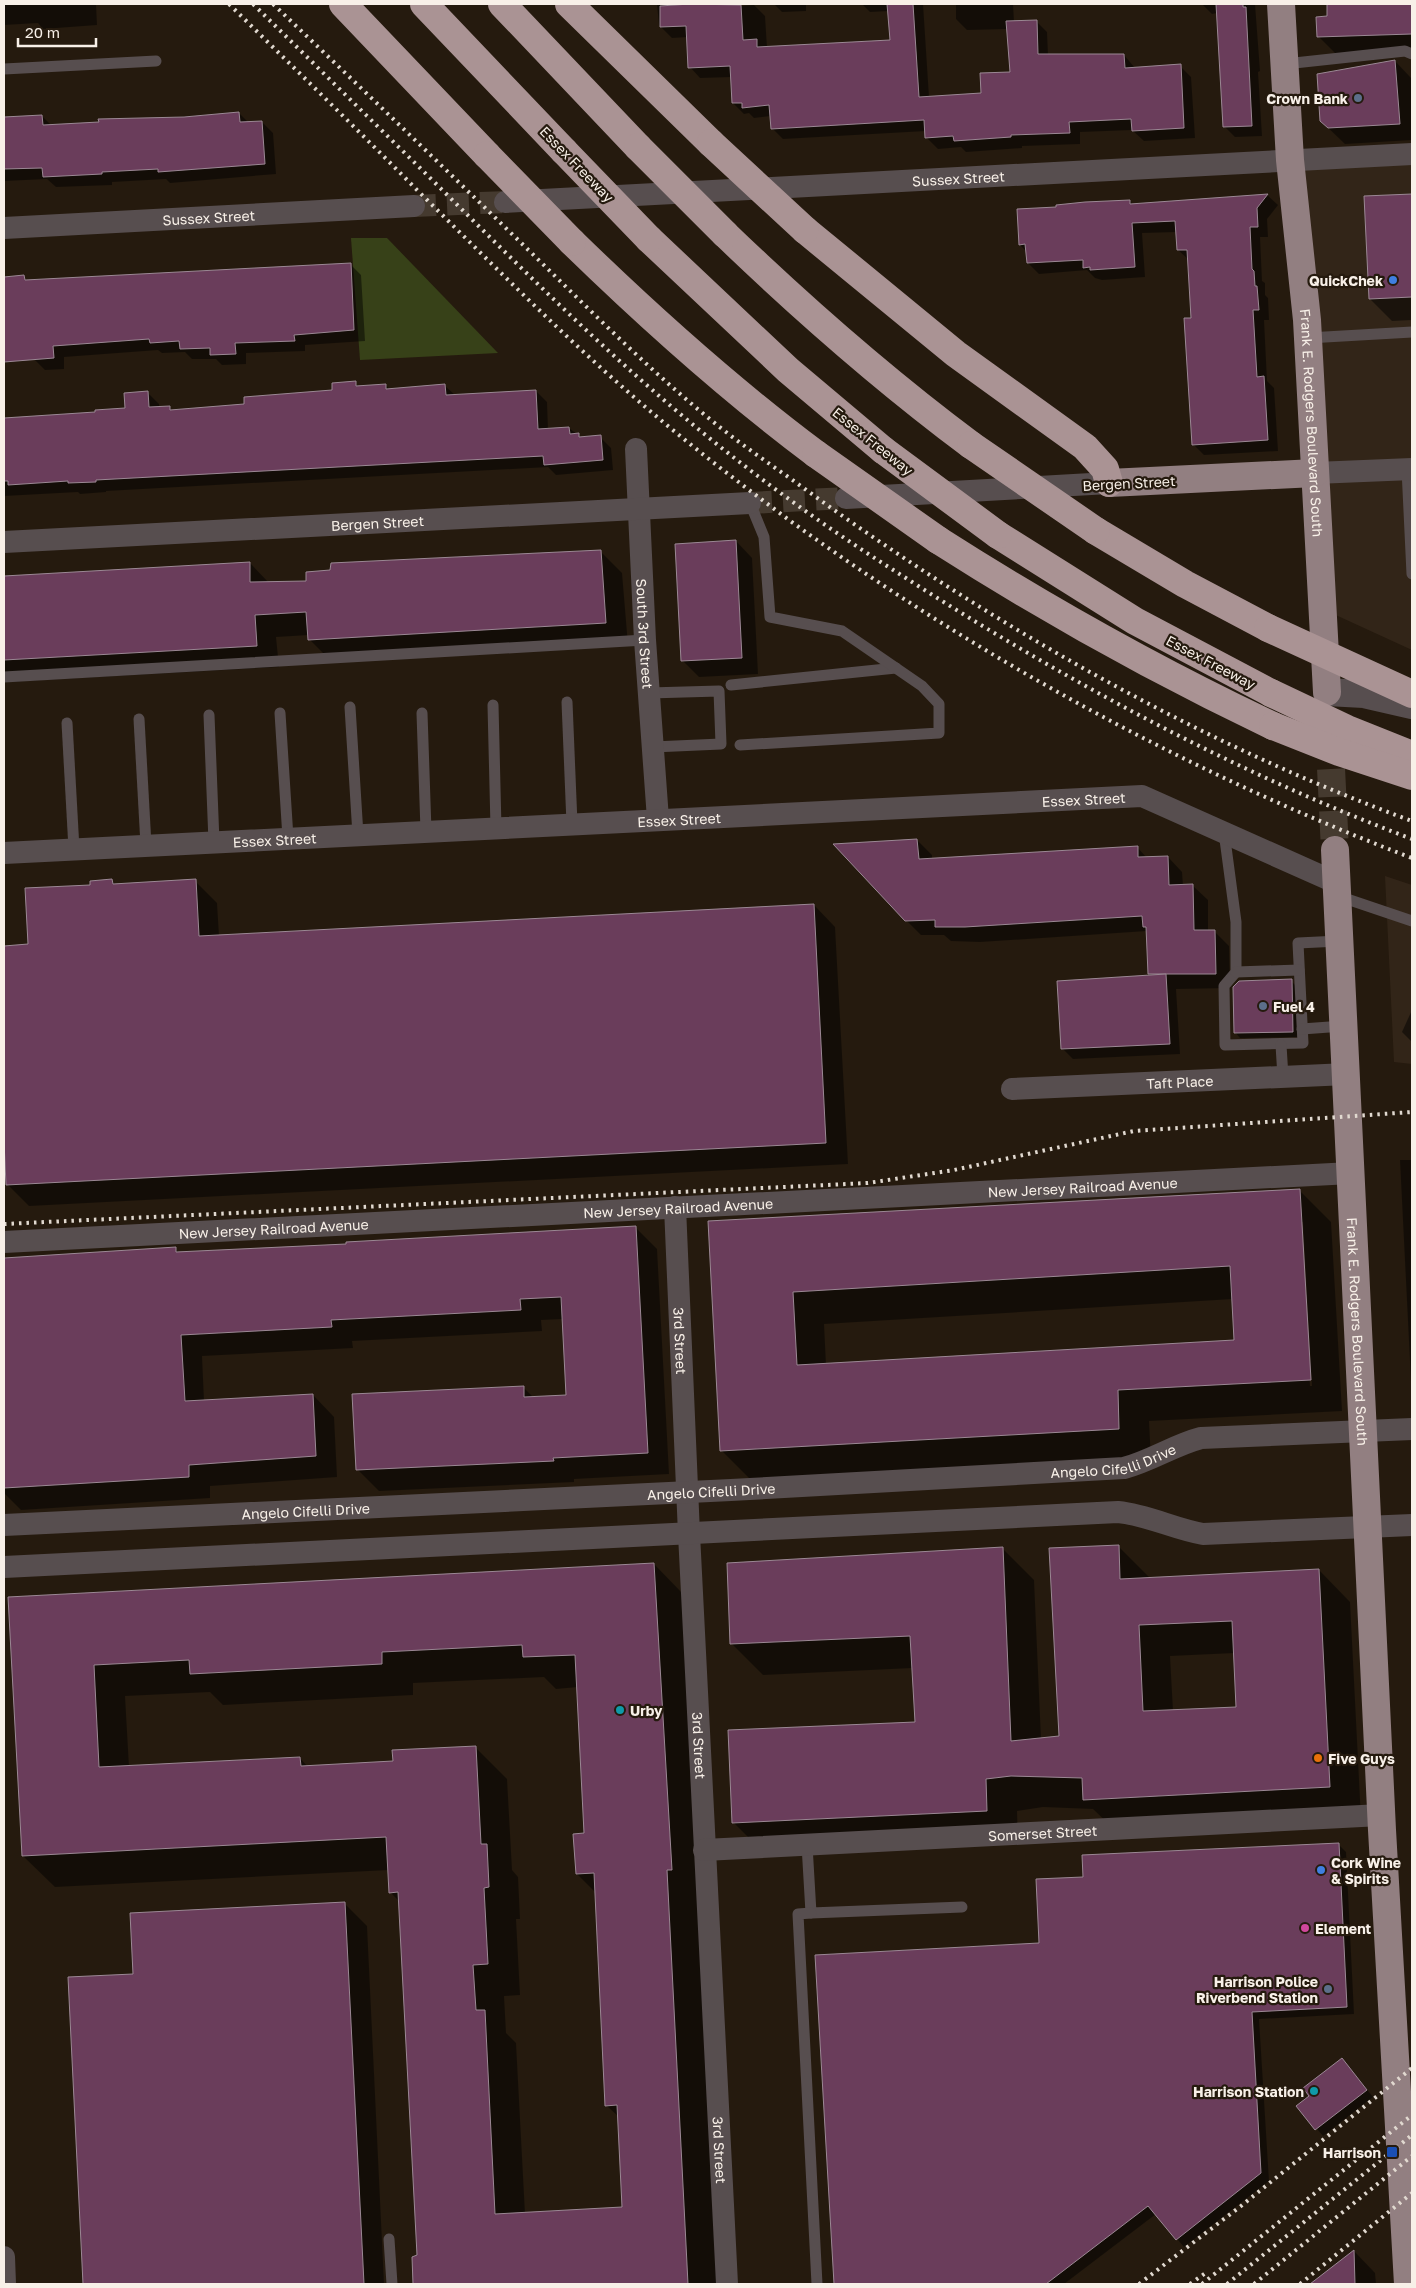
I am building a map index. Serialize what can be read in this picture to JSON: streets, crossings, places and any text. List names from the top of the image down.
{
  "streets": {
    "highway": ["Essex Freeway"],
    "main road": ["Frank E. Rodgers Boulevard South", "Bergen Street"],
    "street": [
      "Sussex Street",
      "South 3rd Street",
      "Essex Street",
      "Taft Place",
      "New Jersey Railroad Avenue",
      "3rd Street",
      "Angelo Cifelli Drive",
      "Somerset Street"
    ]
  },
  "crossings": [
    ["Sussex Street", "Frank E. Rodgers Boulevard South"],
    ["Frank E. Rodgers Boulevard South", "Bergen Street"],
    ["Frank E. Rodgers Boulevard South", "Essex Street"],
    ["Frank E. Rodgers Boulevard South", "Taft Place"],
    ["Frank E. Rodgers Boulevard South", "New Jersey Railroad Avenue"],
    ["Frank E. Rodgers Boulevard South", "Angelo Cifelli Drive"],
    ["Frank E. Rodgers Boulevard South", "Somerset Street"],
    ["Bergen Street", "South 3rd Street"],
    ["South 3rd Street", "Essex Street"],
    ["New Jersey Railroad Avenue", "3rd Street"],
    ["3rd Street", "Angelo Cifelli Drive"],
    ["3rd Street", "Somerset Street"]
  ],
  "places": {
    "other": [
      "Crown Bank",
      "QuickChek",
      "Fuel 4",
      "Urby",
      "Five Guys",
      "Cork Wine & Spirits",
      "Element",
      "Harrison Police Riverbend Station",
      "Harrison Station"
    ],
    "transit": ["Harrison"]
  },
  "scale_bar": "20 m"
}
